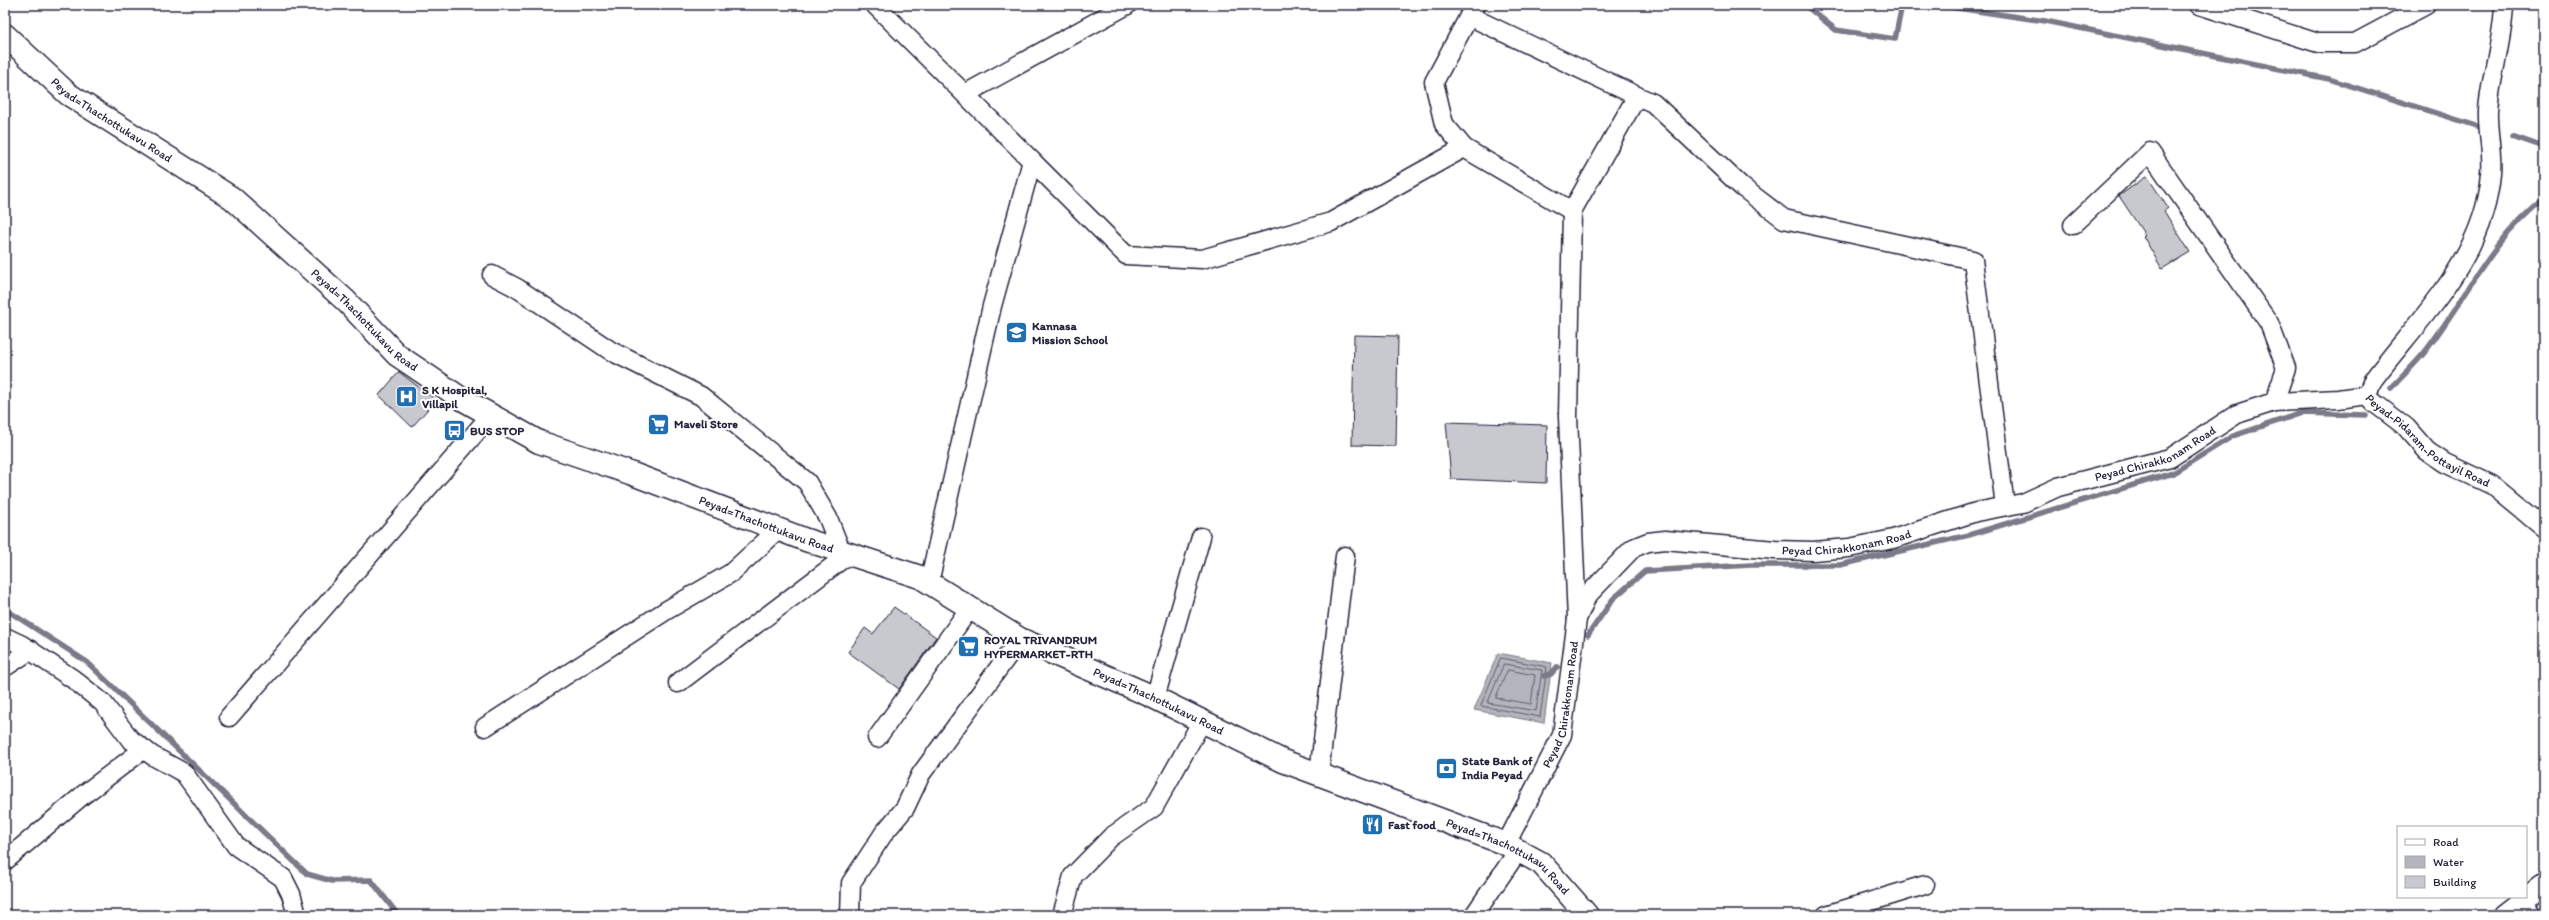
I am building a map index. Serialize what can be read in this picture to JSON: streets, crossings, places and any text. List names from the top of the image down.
{
  "streets": {
    "main road": ["Peyad=Thachottukavu Road"],
    "street": ["Peyad-Pidaram-Pottayil Road", "Peyad Chirakkonam Road"]
  },
  "crossings": [
    ["Peyad=Thachottukavu Road", "Peyad Chirakkonam Road"],
    ["Peyad-Pidaram-Pottayil Road", "Peyad Chirakkonam Road"]
  ],
  "places": {
    "school or university": ["Kannasa Mission School"],
    "hospital": ["S K Hospital, Villapil"],
    "supermarket": ["Maveli Store", "ROYAL TRIVANDRUM HYPERMARKET-RTH"],
    "bus stop": ["BUS STOP"],
    "bank": ["State Bank of India Peyad"],
    "restaurant": ["Fast food"]
  },
  "legend": ["Road", "Water", "Building"]
}
